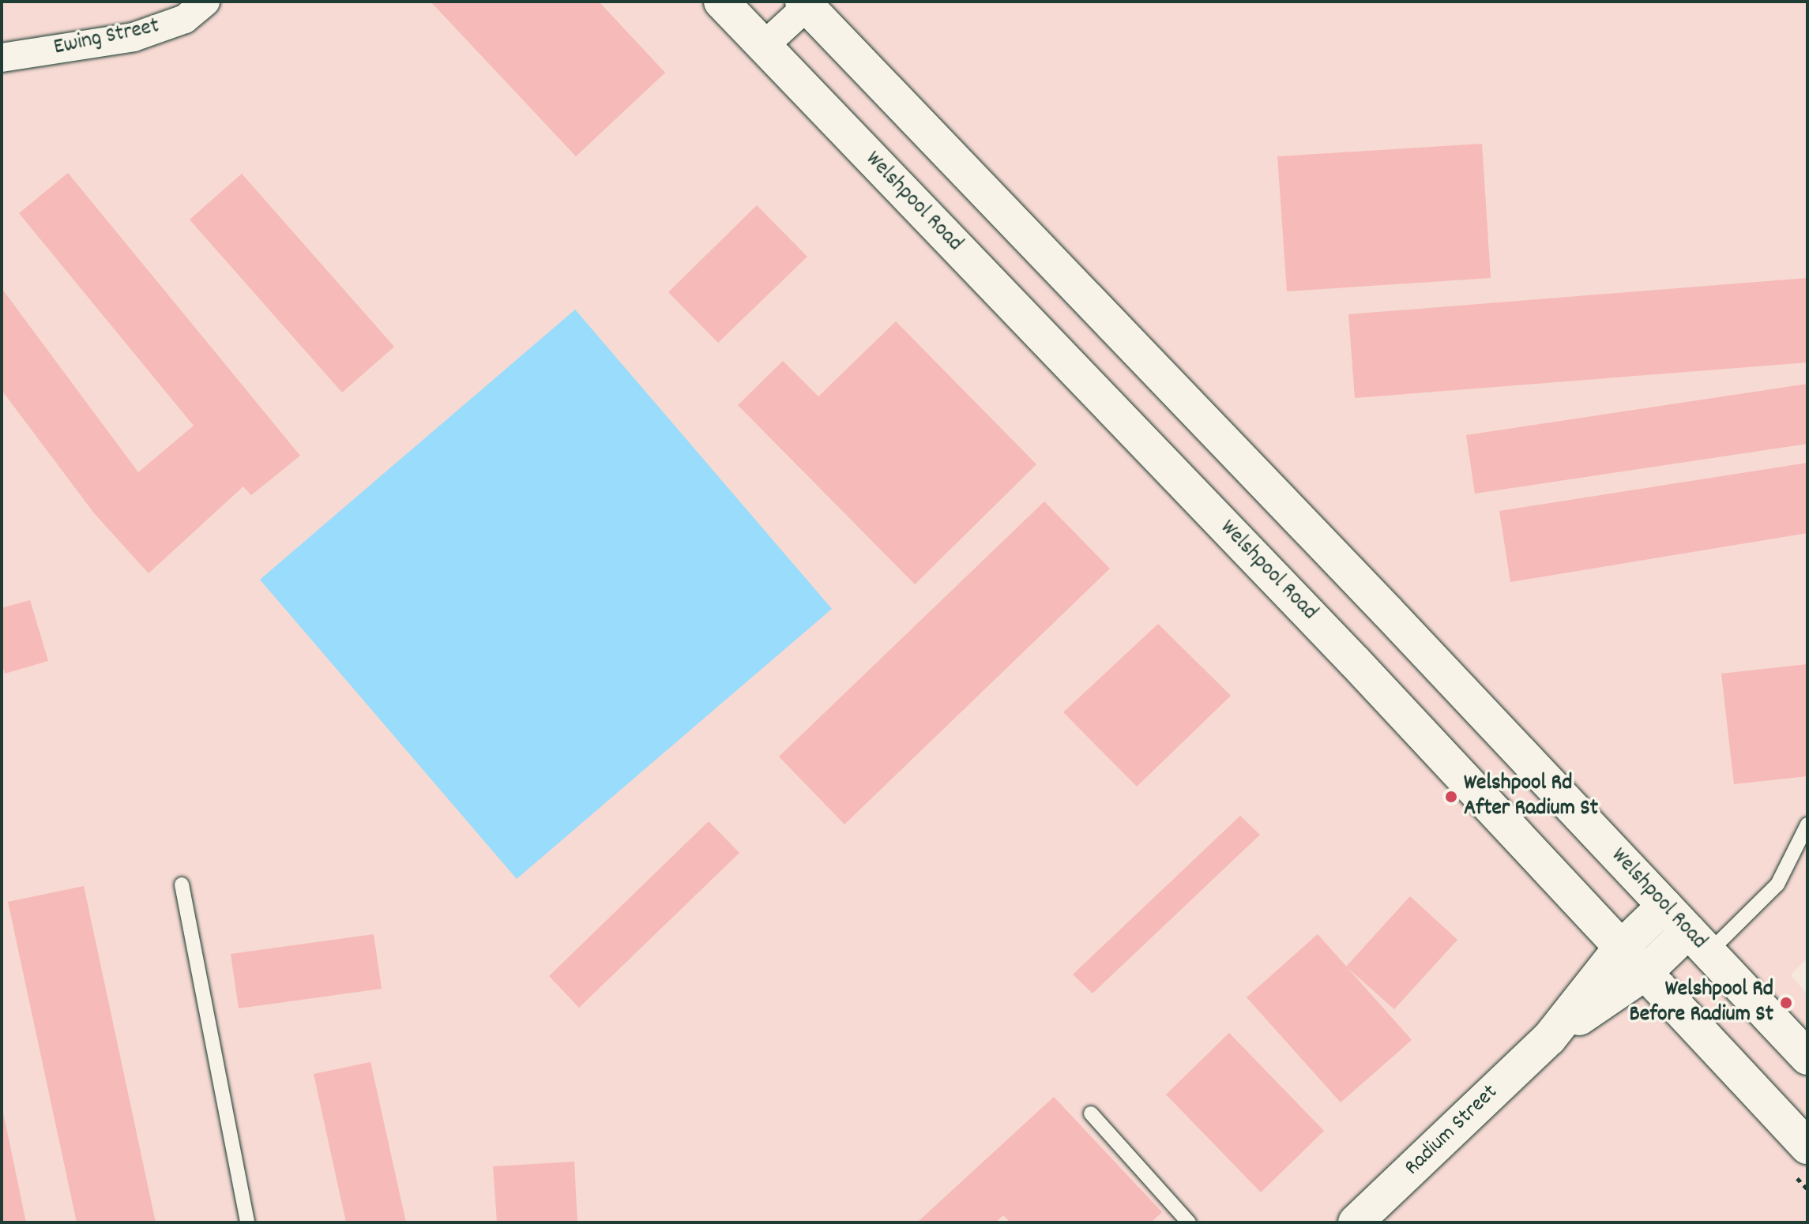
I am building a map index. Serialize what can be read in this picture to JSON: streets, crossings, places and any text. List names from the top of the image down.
{
  "streets": {
    "main road": ["Welshpool Road", "Radium Street"],
    "street": ["Ewing Street"]
  },
  "crossings": [
    ["Welshpool Road", "Radium Street"]
  ],
  "places": ["Welshpool Rd After Radium St", "Welshpool Rd Before Radium St"]
}
